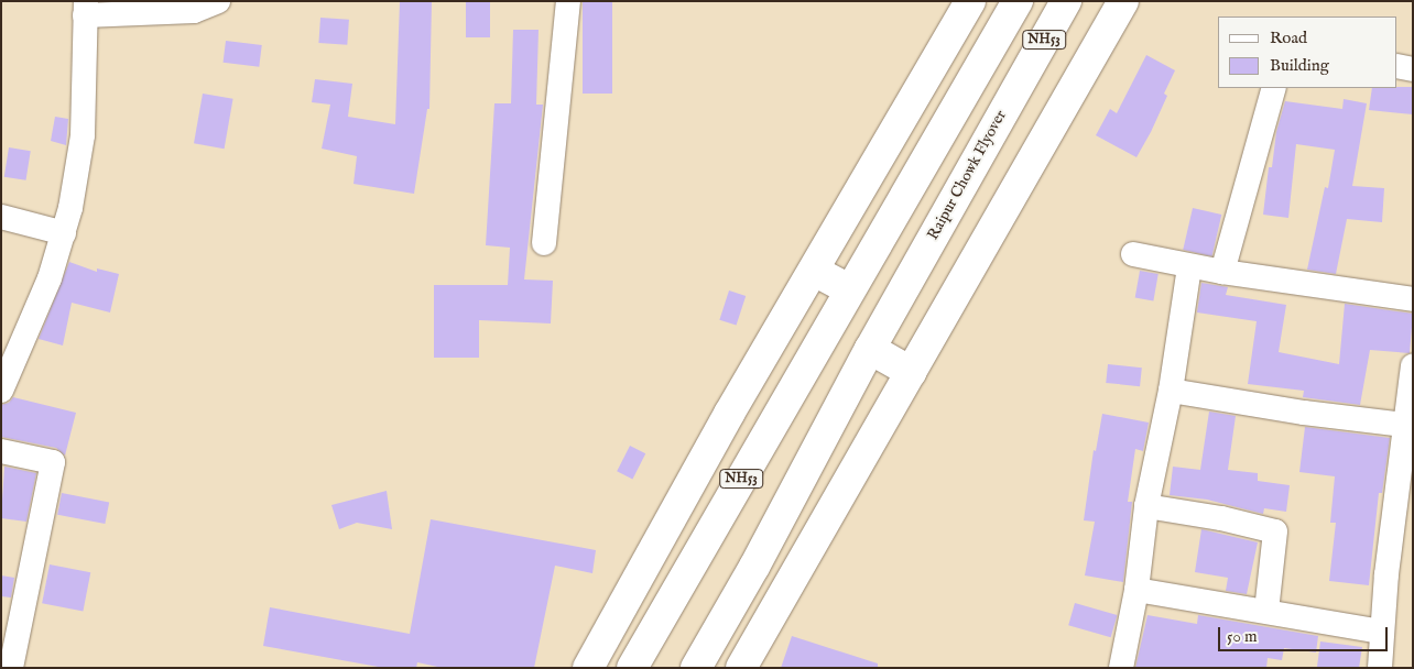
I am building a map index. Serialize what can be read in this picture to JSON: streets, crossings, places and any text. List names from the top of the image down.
{
  "streets": {
    "main road": ["NH53", "Raipur Chowk Flyover"]
  },
  "crossings": [
    ["NH53", "Raipur Chowk Flyover"]
  ],
  "legend": ["Road", "Building"],
  "scale_bar": "50 m"
}
